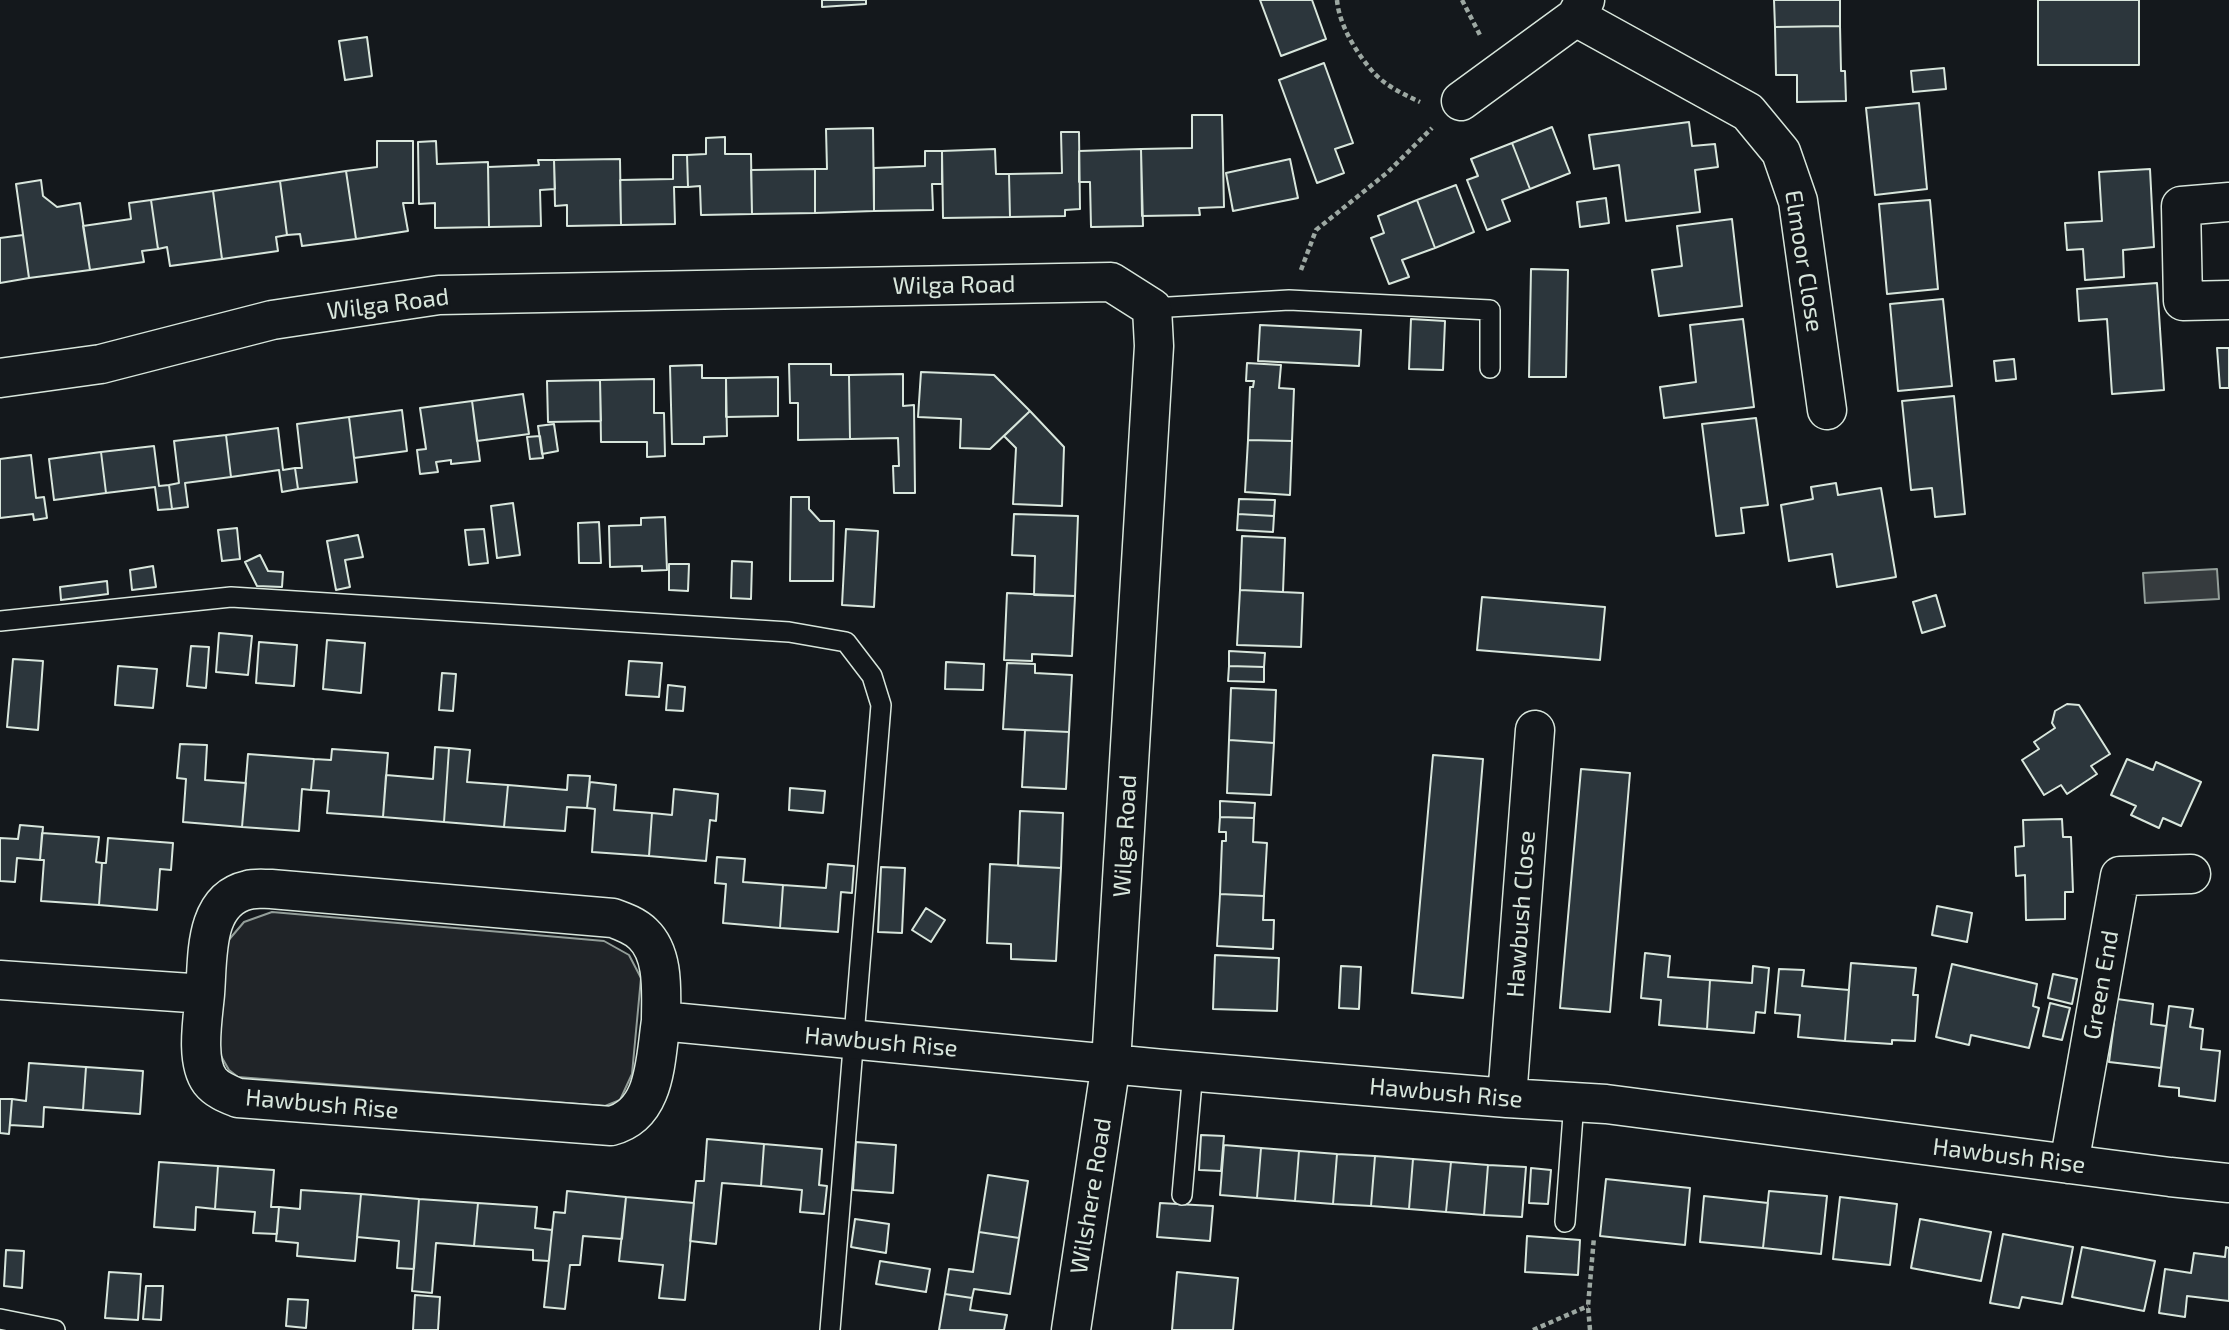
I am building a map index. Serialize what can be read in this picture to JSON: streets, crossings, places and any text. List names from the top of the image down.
{
  "streets": {
    "street": [
      "Elmoor Close",
      "Wilga Road",
      "Hawbush Close",
      "Green End",
      "Hawbush Rise",
      "Wilshere Road"
    ]
  },
  "crossings": [
    ["Wilga Road", "Hawbush Rise"],
    ["Wilga Road", "Wilshere Road"],
    ["Hawbush Close", "Hawbush Rise"],
    ["Green End", "Hawbush Rise"],
    ["Hawbush Rise", "Wilshere Road"]
  ]
}
